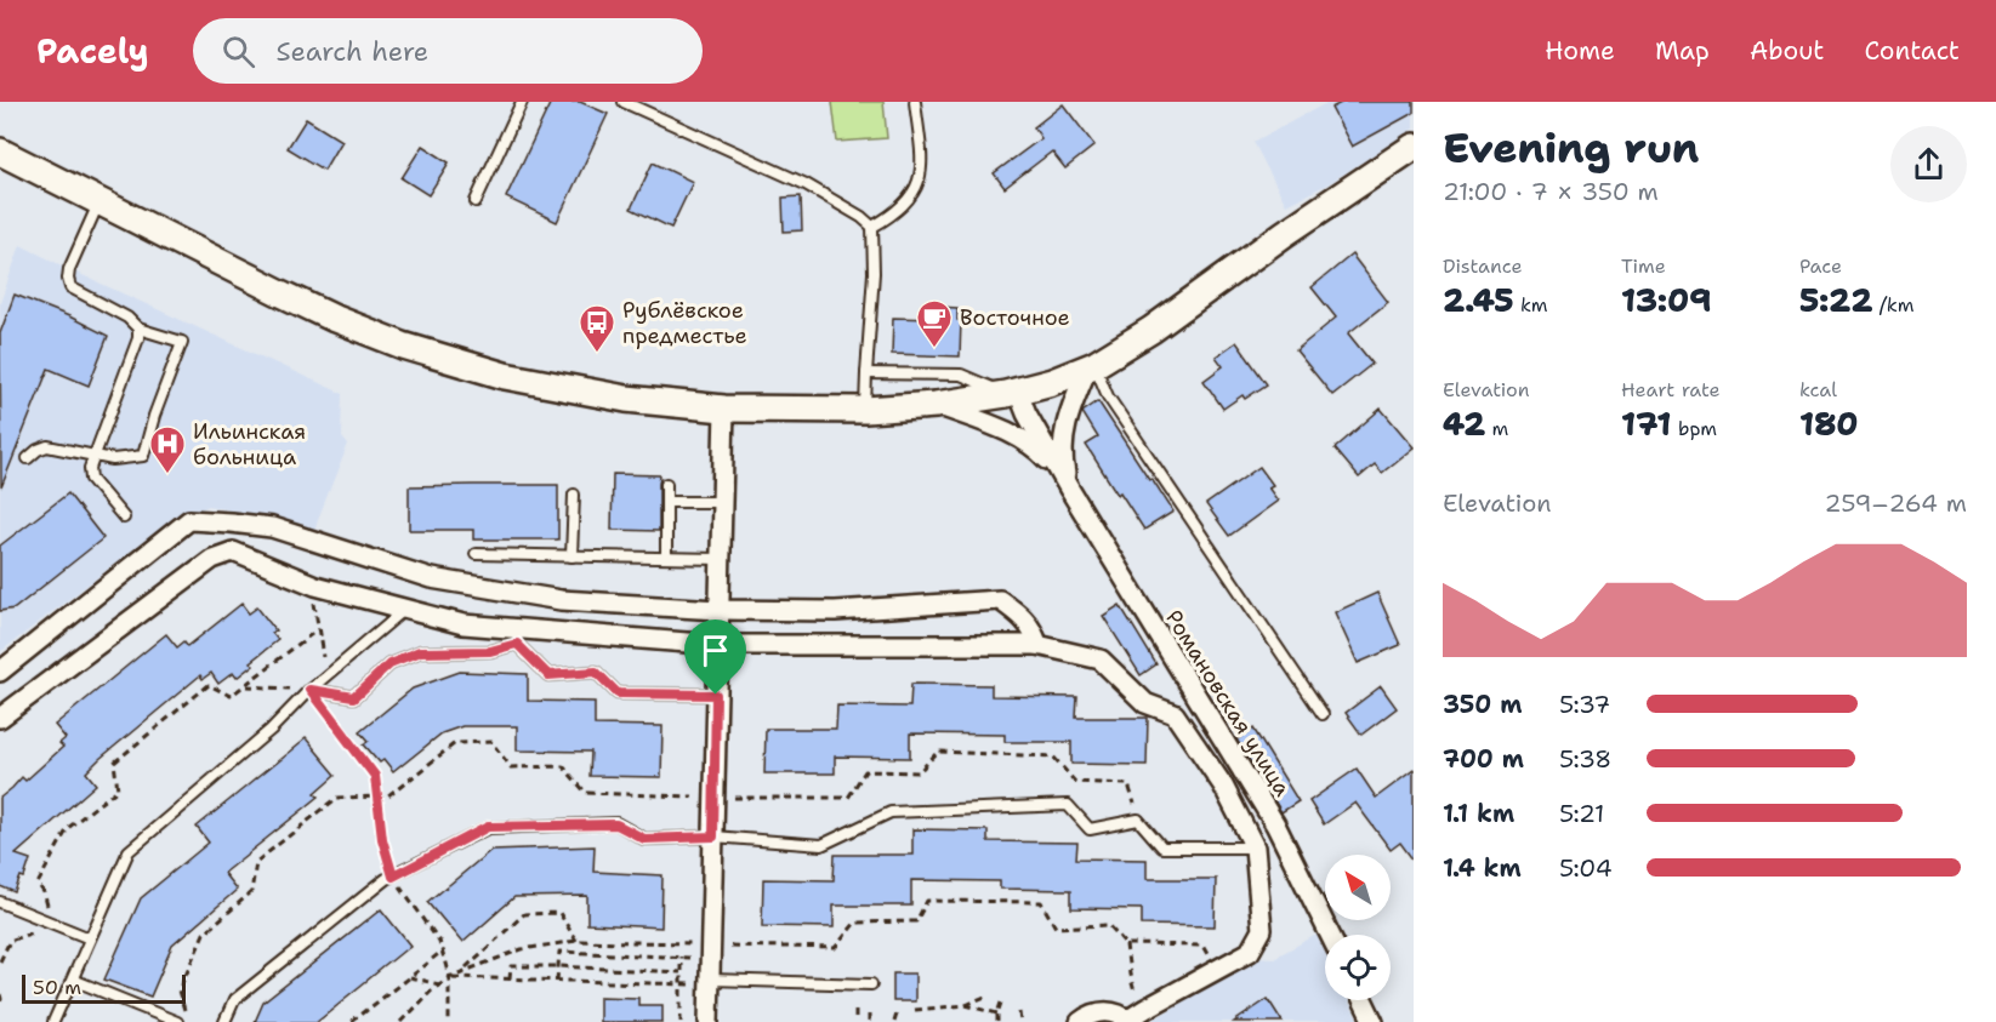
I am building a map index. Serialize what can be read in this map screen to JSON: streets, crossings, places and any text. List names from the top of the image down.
{
  "streets": {
    "street": ["Романовская улица"]
  },
  "places": {
    "cafe": ["Восточное"],
    "bus stop": ["Рублёвское предместье"],
    "hospital": ["Ильинская больница"]
  },
  "scale_bar": "50 m",
  "north": "top left",
  "page": {
    "header": "Pacely",
    "search": "Search here",
    "nav": [
      "Home",
      "Map",
      "About",
      "Contact"
    ],
    "heading": ["Evening run", "21:00 · 7 × 350 m"],
    "stats": [
      ["Distance", "2.45 km"],
      ["Time", "13:09"],
      ["Pace", "5:22 /km"],
      ["Elevation", "42 m"],
      ["Heart rate", "171 bpm"],
      ["kcal", "180"]
    ],
    "chart": ["Elevation", "259–264 m"],
    "list": [
      {
        "name": "350 m",
        "note": "5:37"
      },
      {
        "name": "700 m",
        "note": "5:38"
      },
      {
        "name": "1.1 km",
        "note": "5:21"
      },
      {
        "name": "1.4 km",
        "note": "5:04"
      }
    ],
    "scale": "50 m"
  }
}
